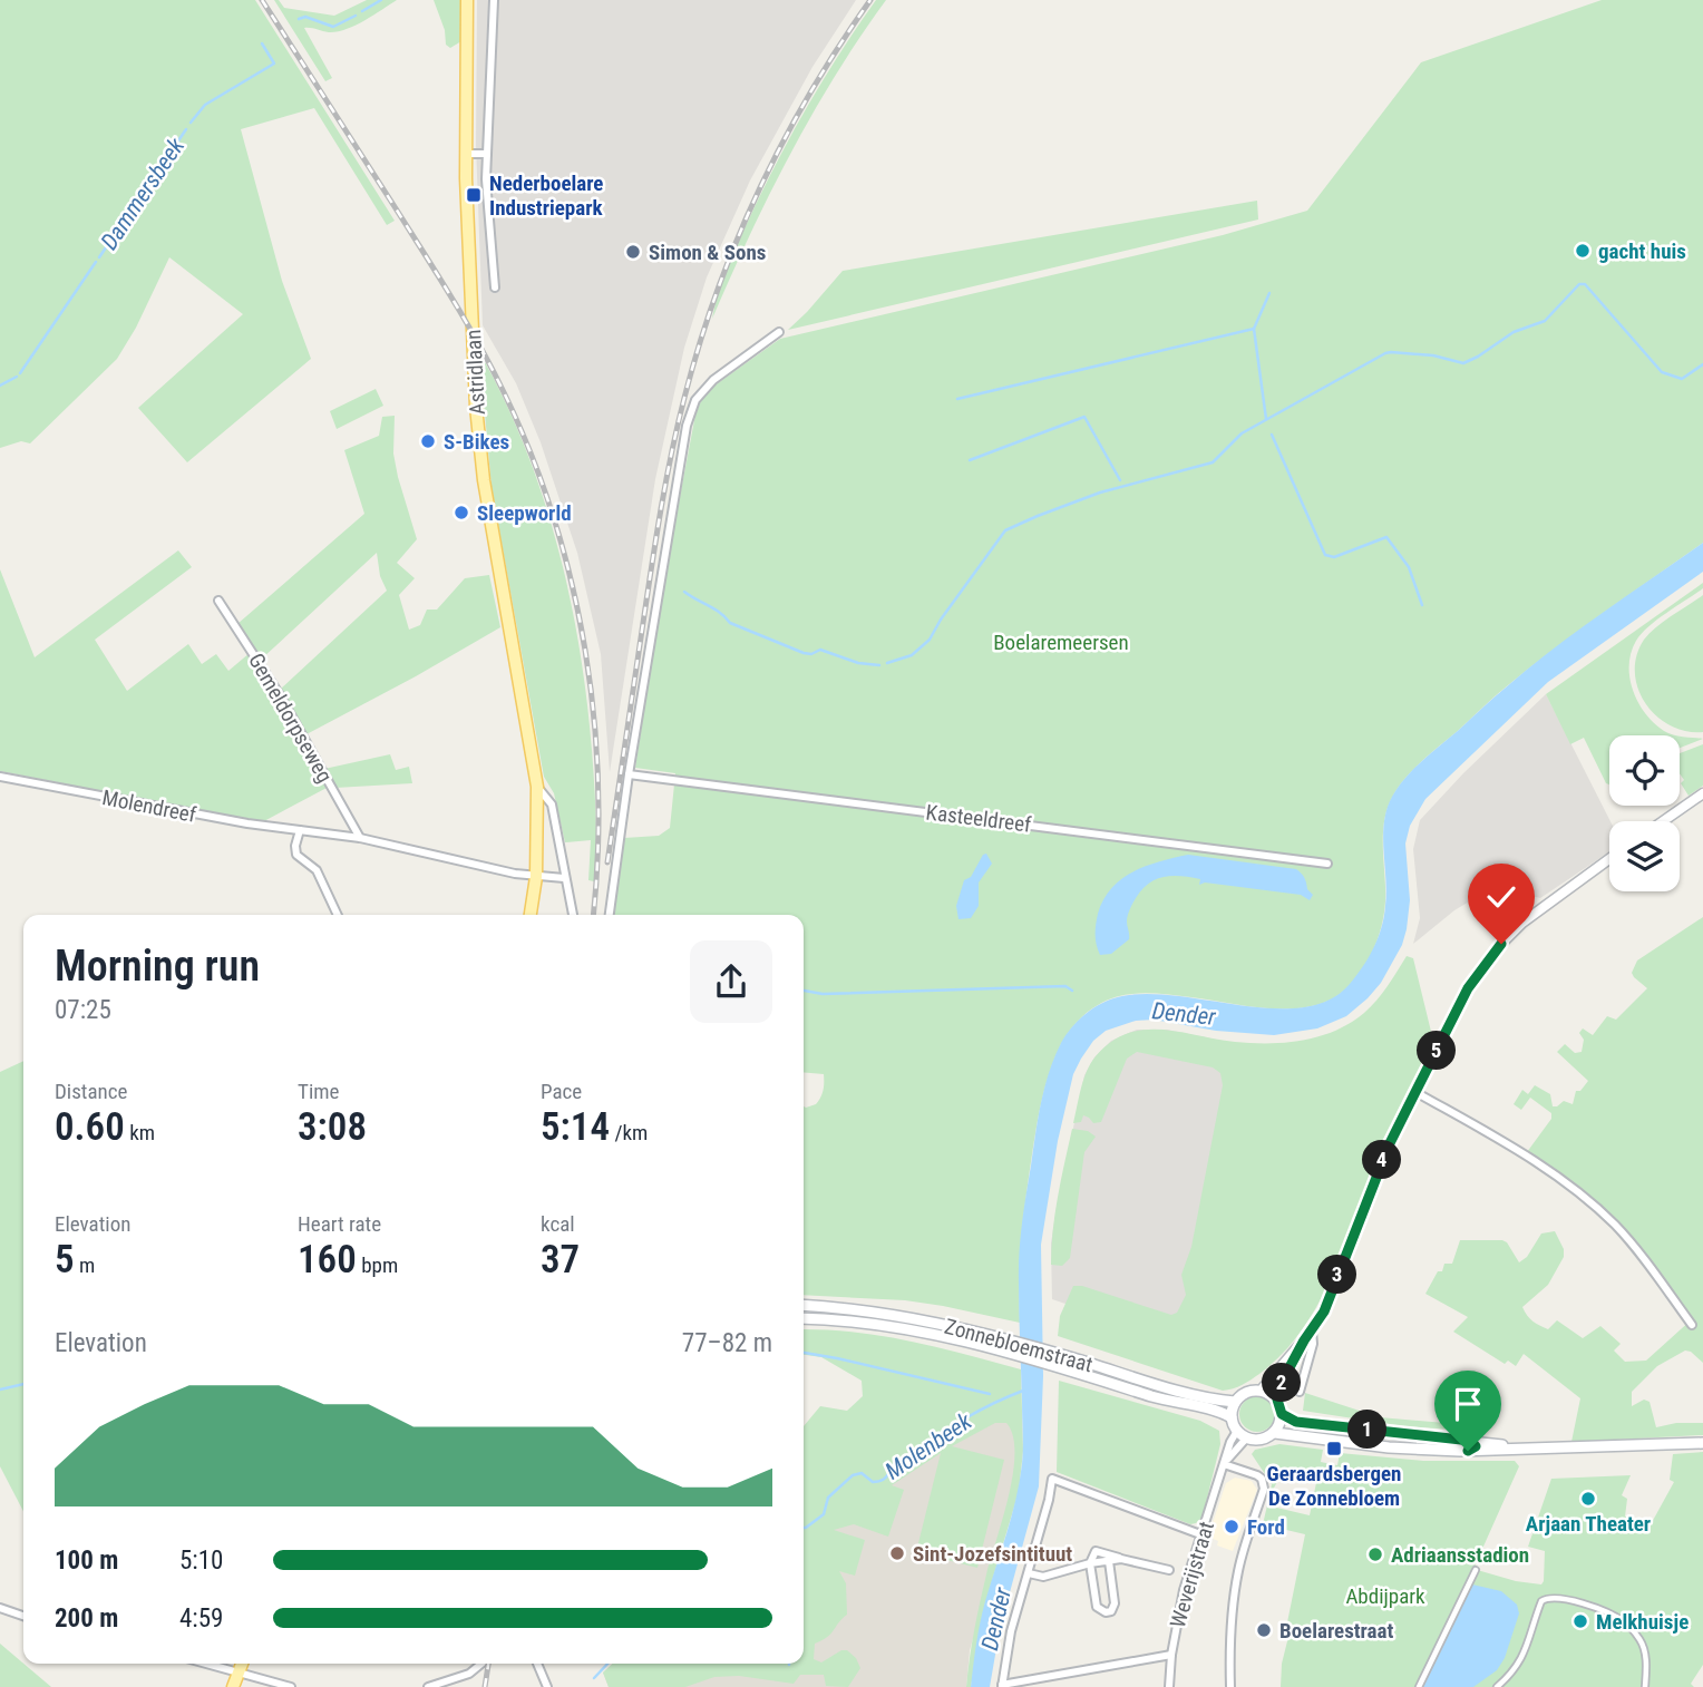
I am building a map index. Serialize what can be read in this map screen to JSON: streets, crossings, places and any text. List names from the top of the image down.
{
  "streets": {
    "main road": ["Astridlaan", "Zonnebloemstraat"],
    "street": [
      "Gemeldorpseweg",
      "Molendreef",
      "Kasteeldreef",
      "Weverijstraat"
    ]
  },
  "crossings": [
    ["Astridlaan", "Molendreef"],
    ["Gemeldorpseweg", "Molendreef"],
    ["Zonnebloemstraat", "Weverijstraat"]
  ],
  "water": ["Dammersbeek", "Dender", "Molenbeek"],
  "parks": ["Boelaremeersen", "Abdijpark"],
  "places": {
    "transit": ["Nederboelare Industriepark", "Geraardsbergen De Zonnebloem"],
    "other": [
      "gacht huis",
      "Simon & Sons",
      "S-Bikes",
      "Sleepworld",
      "Arjaan Theater",
      "Ford",
      "Sint-Jozefsintituut",
      "Adriaansstadion",
      "Melkhuisje",
      "Boelarestraat"
    ]
  },
  "page": {
    "heading": ["Morning run", "07:25"],
    "pins": [
      "5",
      "4",
      "3",
      "2",
      "1"
    ],
    "stats": [
      ["Distance", "0.60 km"],
      ["Time", "3:08"],
      ["Pace", "5:14 /km"],
      ["Elevation", "5 m"],
      ["Heart rate", "160 bpm"],
      ["kcal", "37"]
    ],
    "chart": ["Elevation", "77–82 m"],
    "list": [
      {
        "name": "100 m",
        "note": "5:10"
      },
      {
        "name": "200 m",
        "note": "4:59"
      }
    ]
  }
}
